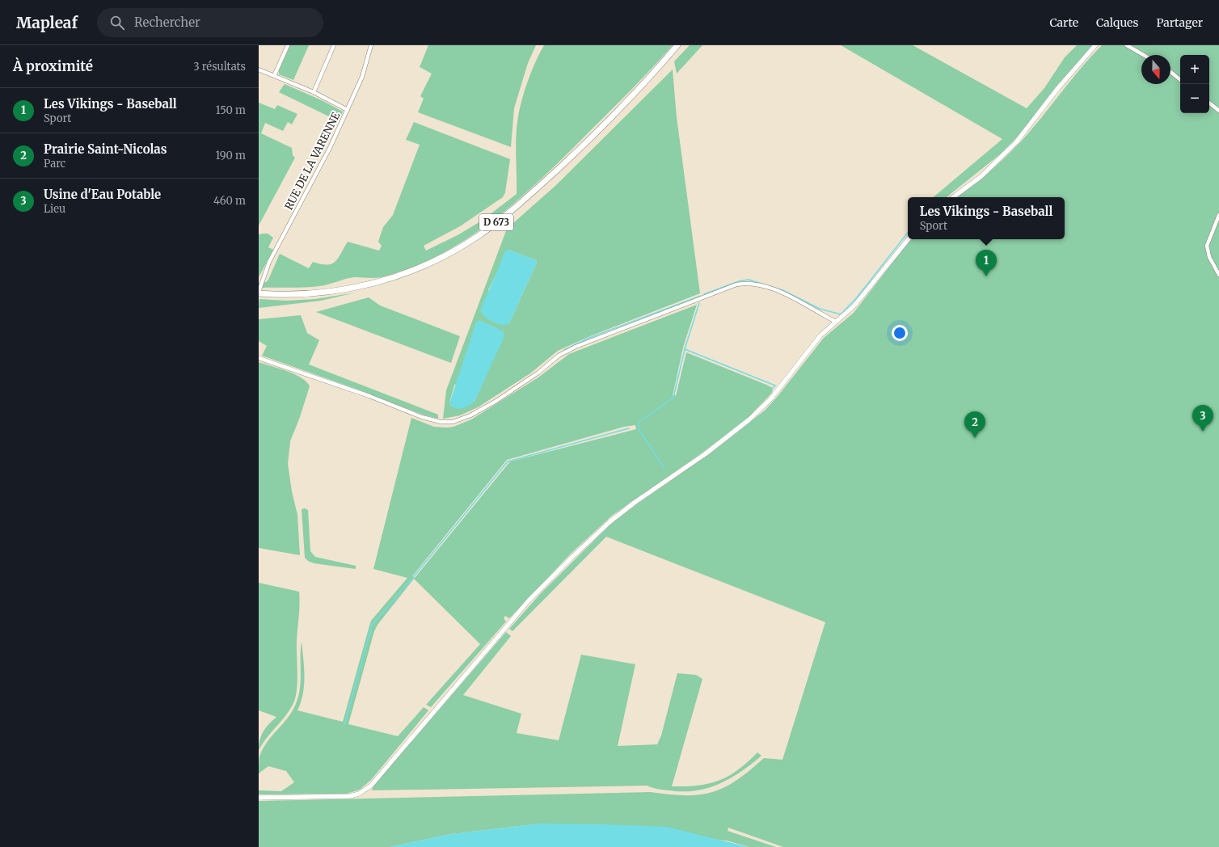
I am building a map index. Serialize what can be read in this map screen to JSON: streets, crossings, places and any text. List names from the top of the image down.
{
  "streets": {
    "main road": ["D 673"],
    "street": ["RUE DE LA VARENNE"]
  },
  "crossings": [
    ["RUE DE LA VARENNE", "D 673"]
  ],
  "north": "bottom",
  "page": {
    "header": "Mapleaf",
    "search": "Rechercher",
    "nav": ["Carte", "Calques", "Partager"],
    "heading": ["À proximité", "3 résultats"],
    "map_buttons": ["+", "−"],
    "list": [
      {
        "mark": "1",
        "name": "Les Vikings - Baseball",
        "note": "Sport",
        "value": "150 m"
      },
      {
        "mark": "2",
        "name": "Prairie Saint-Nicolas",
        "note": "Parc",
        "value": "190 m"
      },
      {
        "mark": "3",
        "name": "Usine d'Eau Potable",
        "note": "Lieu",
        "value": "460 m"
      }
    ],
    "popup": ["Les Vikings - Baseball", "Sport"],
    "pins": ["1", "3", "2"]
  }
}
